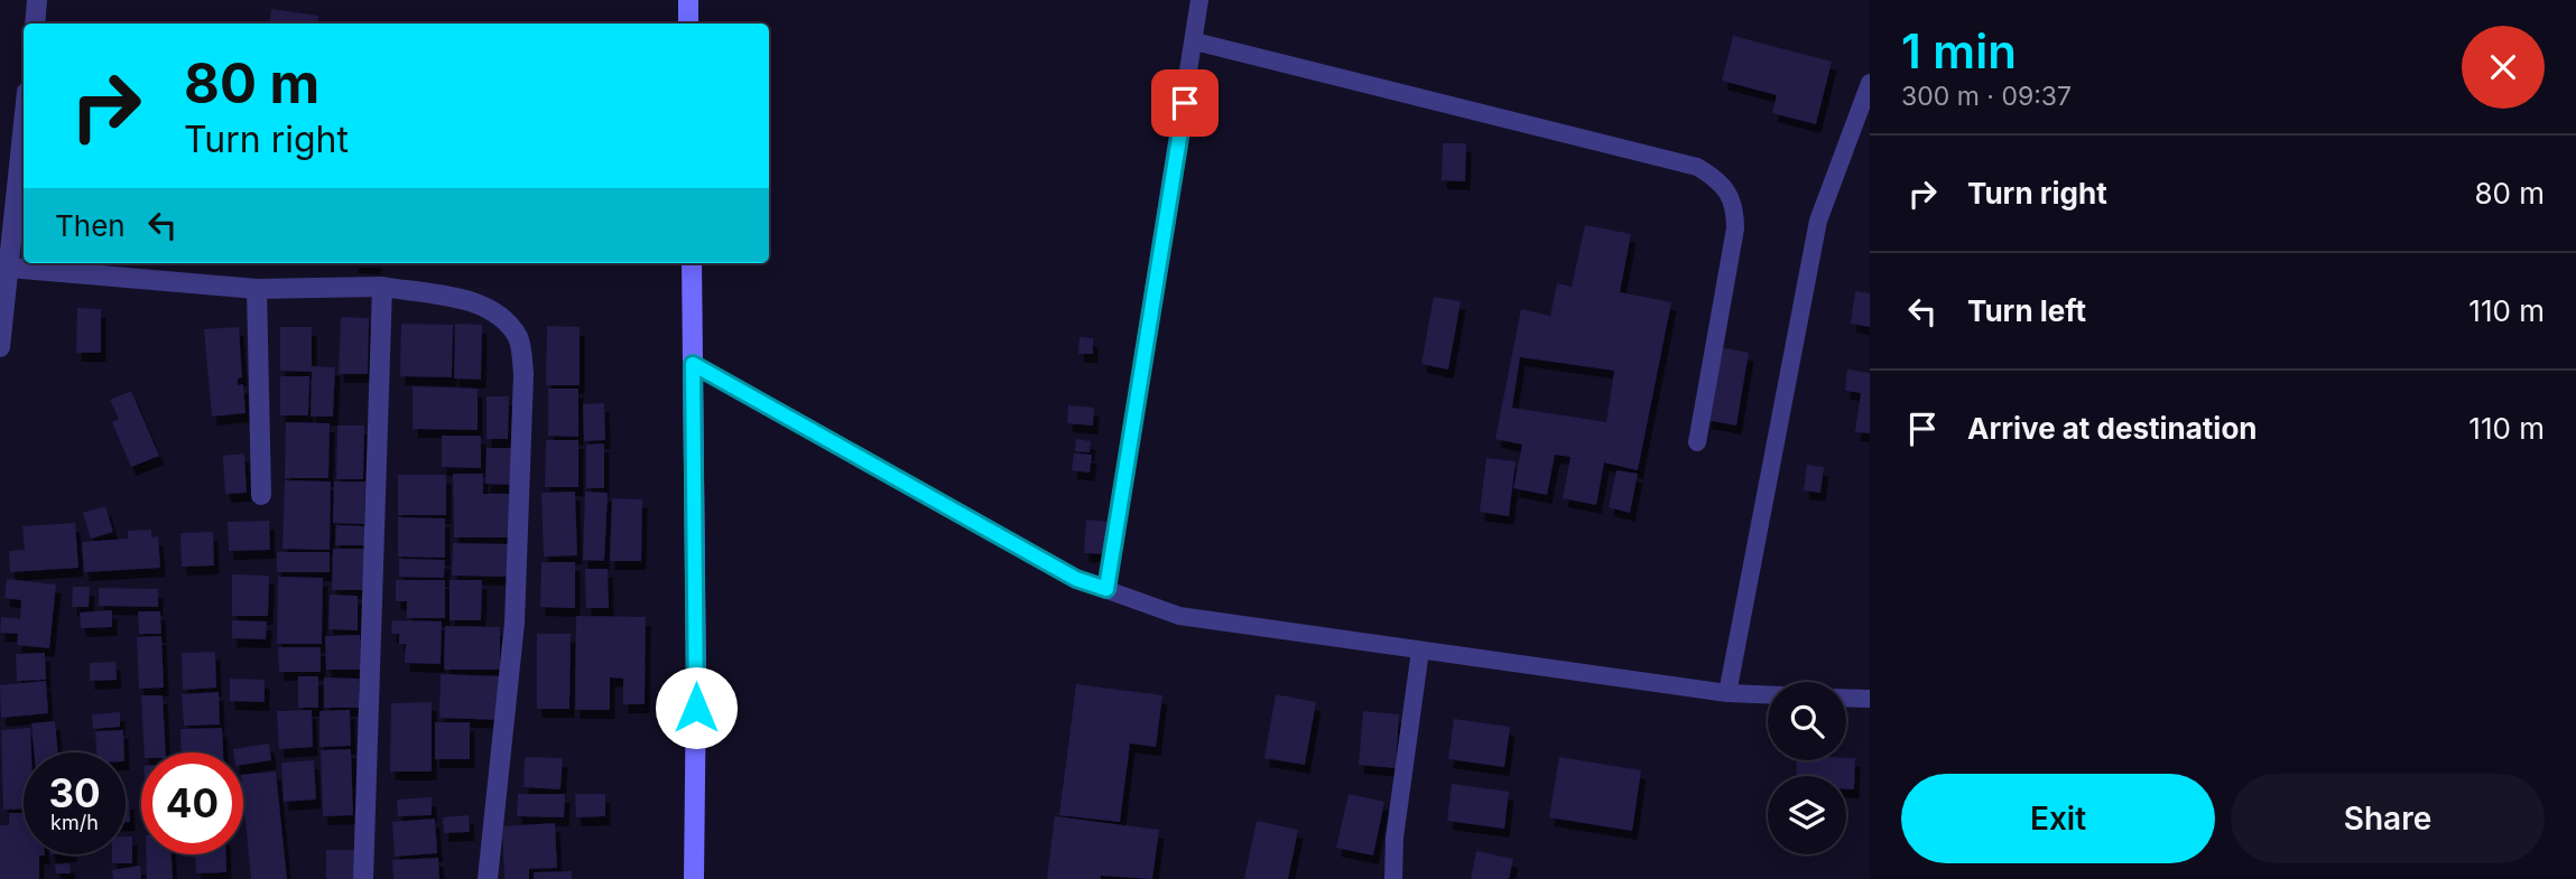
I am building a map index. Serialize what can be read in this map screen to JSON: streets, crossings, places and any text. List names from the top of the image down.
{
  "page": {
    "heading": ["1 min", "300 m · 09:37"],
    "turn": ["80 m", "Turn right"],
    "list": [
      {
        "name": "Turn right",
        "value": "80 m"
      },
      {
        "name": "Turn left",
        "value": "110 m"
      },
      {
        "name": "Arrive at destination",
        "value": "110 m"
      }
    ],
    "then": "Then",
    "speed": "30 km/h",
    "limit": "40",
    "buttons": ["Exit", "Share"]
  }
}
